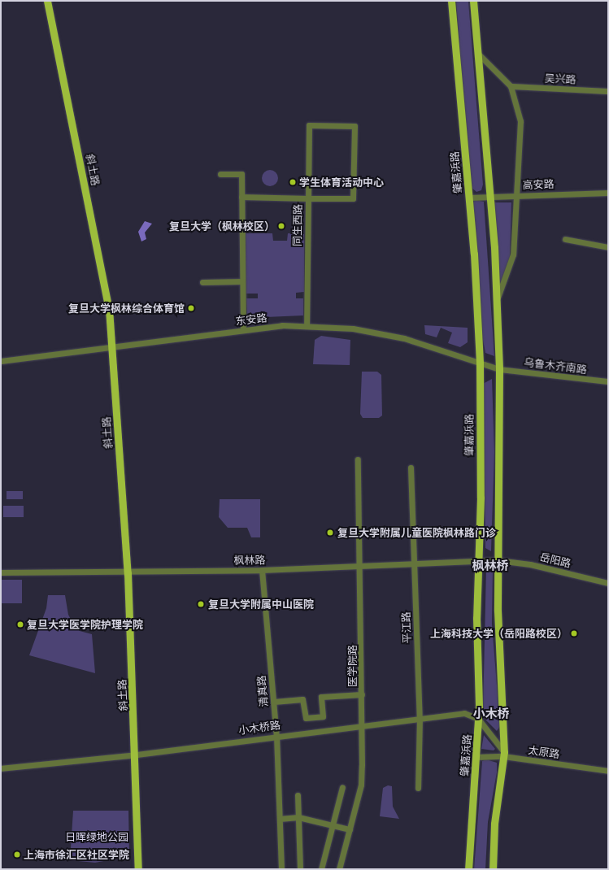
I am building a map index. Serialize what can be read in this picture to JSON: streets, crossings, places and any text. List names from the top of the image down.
{
  "streets": {
    "main road": ["斜土路", "肇嘉浜路"],
    "street": [
      "吴兴路",
      "高安路",
      "同生西路",
      "东安路",
      "乌鲁木齐南路",
      "枫林路",
      "岳阳路",
      "平江路",
      "医学院路",
      "清真路",
      "小木桥路",
      "太原路"
    ]
  },
  "crossings": [
    ["斜土路", "东安路"],
    ["斜土路", "枫林路"],
    ["斜土路", "小木桥路"],
    ["肇嘉浜路", "高安路"],
    ["肇嘉浜路", "东安路"],
    ["肇嘉浜路", "枫林路"],
    ["肇嘉浜路", "小木桥路"],
    ["肇嘉浜路", "太原路"],
    ["同生西路", "东安路"],
    ["东安路", "乌鲁木齐南路"],
    ["枫林路", "岳阳路"],
    ["枫林路", "平江路"],
    ["枫林路", "医学院路"],
    ["枫林路", "清真路"],
    ["平江路", "小木桥路"],
    ["医学院路", "小木桥路"],
    ["清真路", "小木桥路"]
  ],
  "districts": ["枫林桥", "小木桥"],
  "parks": ["日晖绿地公园"],
  "places": [
    "学生体育活动中心",
    "复旦大学（枫林校区）",
    "复旦大学枫林综合体育馆",
    "复旦大学附属儿童医院枫林路门诊",
    "复旦大学附属中山医院",
    "复旦大学医学院护理学院",
    "上海科技大学（岳阳路校区）",
    "上海市徐汇区社区学院"
  ]
}
